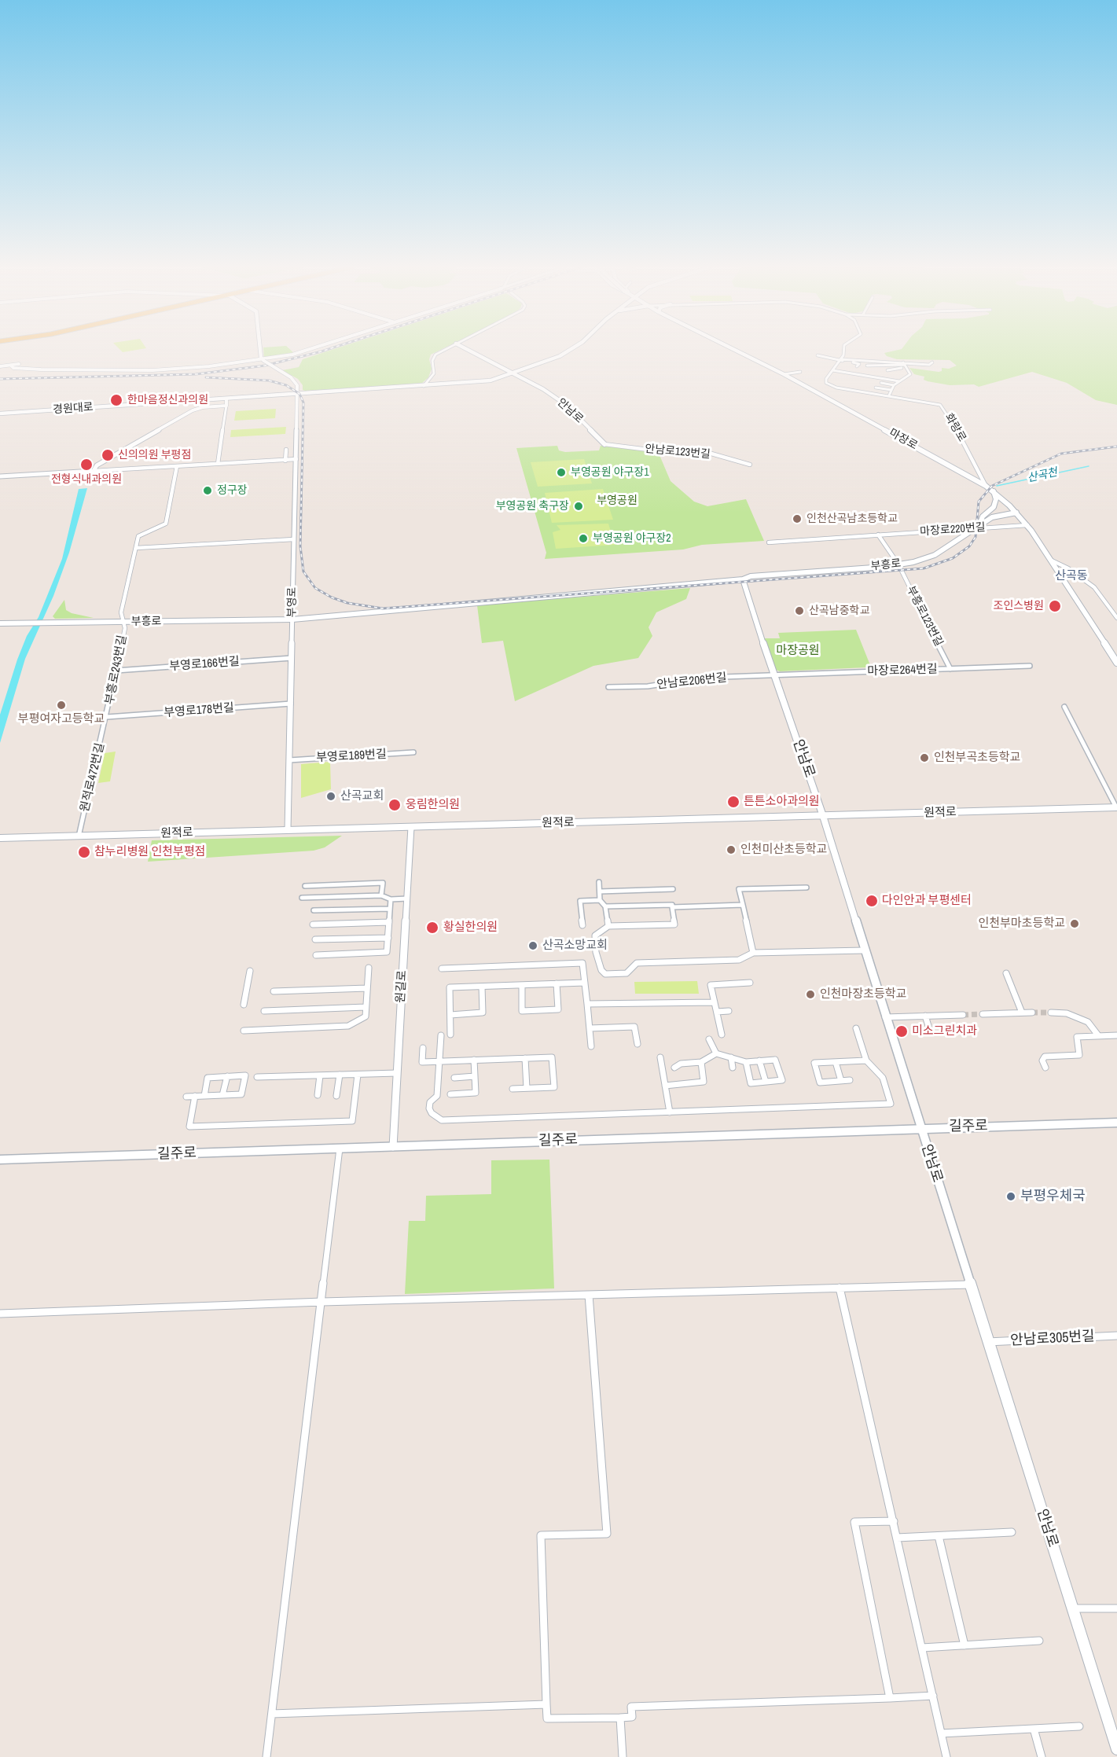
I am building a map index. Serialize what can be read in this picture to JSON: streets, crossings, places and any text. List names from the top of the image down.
{
  "streets": {
    "main road": [
      "경원대로",
      "안남로",
      "마장로",
      "부흥로",
      "원적로",
      "길주로"
    ],
    "street": [
      "화랑로",
      "안남로123번길",
      "마장로220번길",
      "부영로",
      "부흥로123번길",
      "부영로166번길",
      "부흥로243번길",
      "마장로264번길",
      "안남로206번길",
      "부영로178번길",
      "부영로189번길",
      "원적로472번길",
      "원길로",
      "안남로305번길"
    ]
  },
  "crossings": [
    ["경원대로", "안남로"],
    ["경원대로", "부영로"],
    ["안남로", "안남로123번길"],
    ["안남로", "부흥로"],
    ["안남로", "마장로264번길"],
    ["안남로", "안남로206번길"],
    ["안남로", "원적로"],
    ["안남로", "길주로"],
    ["안남로", "안남로305번길"],
    ["화랑로", "마장로"],
    ["마장로", "마장로220번길"],
    ["마장로", "부흥로"],
    ["마장로220번길", "부흥로"],
    ["부흥로", "부영로"],
    ["부흥로", "부흥로123번길"],
    ["부흥로", "부흥로243번길"],
    ["부영로", "부영로166번길"],
    ["부영로", "부영로178번길"],
    ["부영로", "부영로189번길"],
    ["부영로", "원적로"],
    ["부흥로123번길", "마장로264번길"],
    ["부영로166번길", "부흥로243번길"],
    ["부흥로243번길", "부영로178번길"],
    ["부흥로243번길", "원적로472번길"],
    ["마장로264번길", "안남로206번길"],
    ["부영로178번길", "원적로472번길"],
    ["원적로472번길", "원적로"],
    ["원적로", "원길로"],
    ["원길로", "길주로"]
  ],
  "districts": ["산곡동"],
  "water": ["산곡천"],
  "parks": ["부영공원", "마장공원"],
  "places": [
    "한마음정신과의원",
    "신의의원 부평점",
    "전형식내과의원",
    "부영공원 야구장1",
    "정구장",
    "부영공원 축구장",
    "인천산곡남초등학교",
    "부영공원 야구장2",
    "조인스병원",
    "산곡남중학교",
    "부평여자고등학교",
    "인천부곡초등학교",
    "산곡교회",
    "튼튼소아과의원",
    "웅림한의원",
    "인천미산초등학교",
    "참누리병원 인천부평점",
    "다인안과 부평센터",
    "인천부마초등학교",
    "황실한의원",
    "산곡소망교회",
    "인천마장초등학교",
    "미소그린치과",
    "부평우체국"
  ]
}
